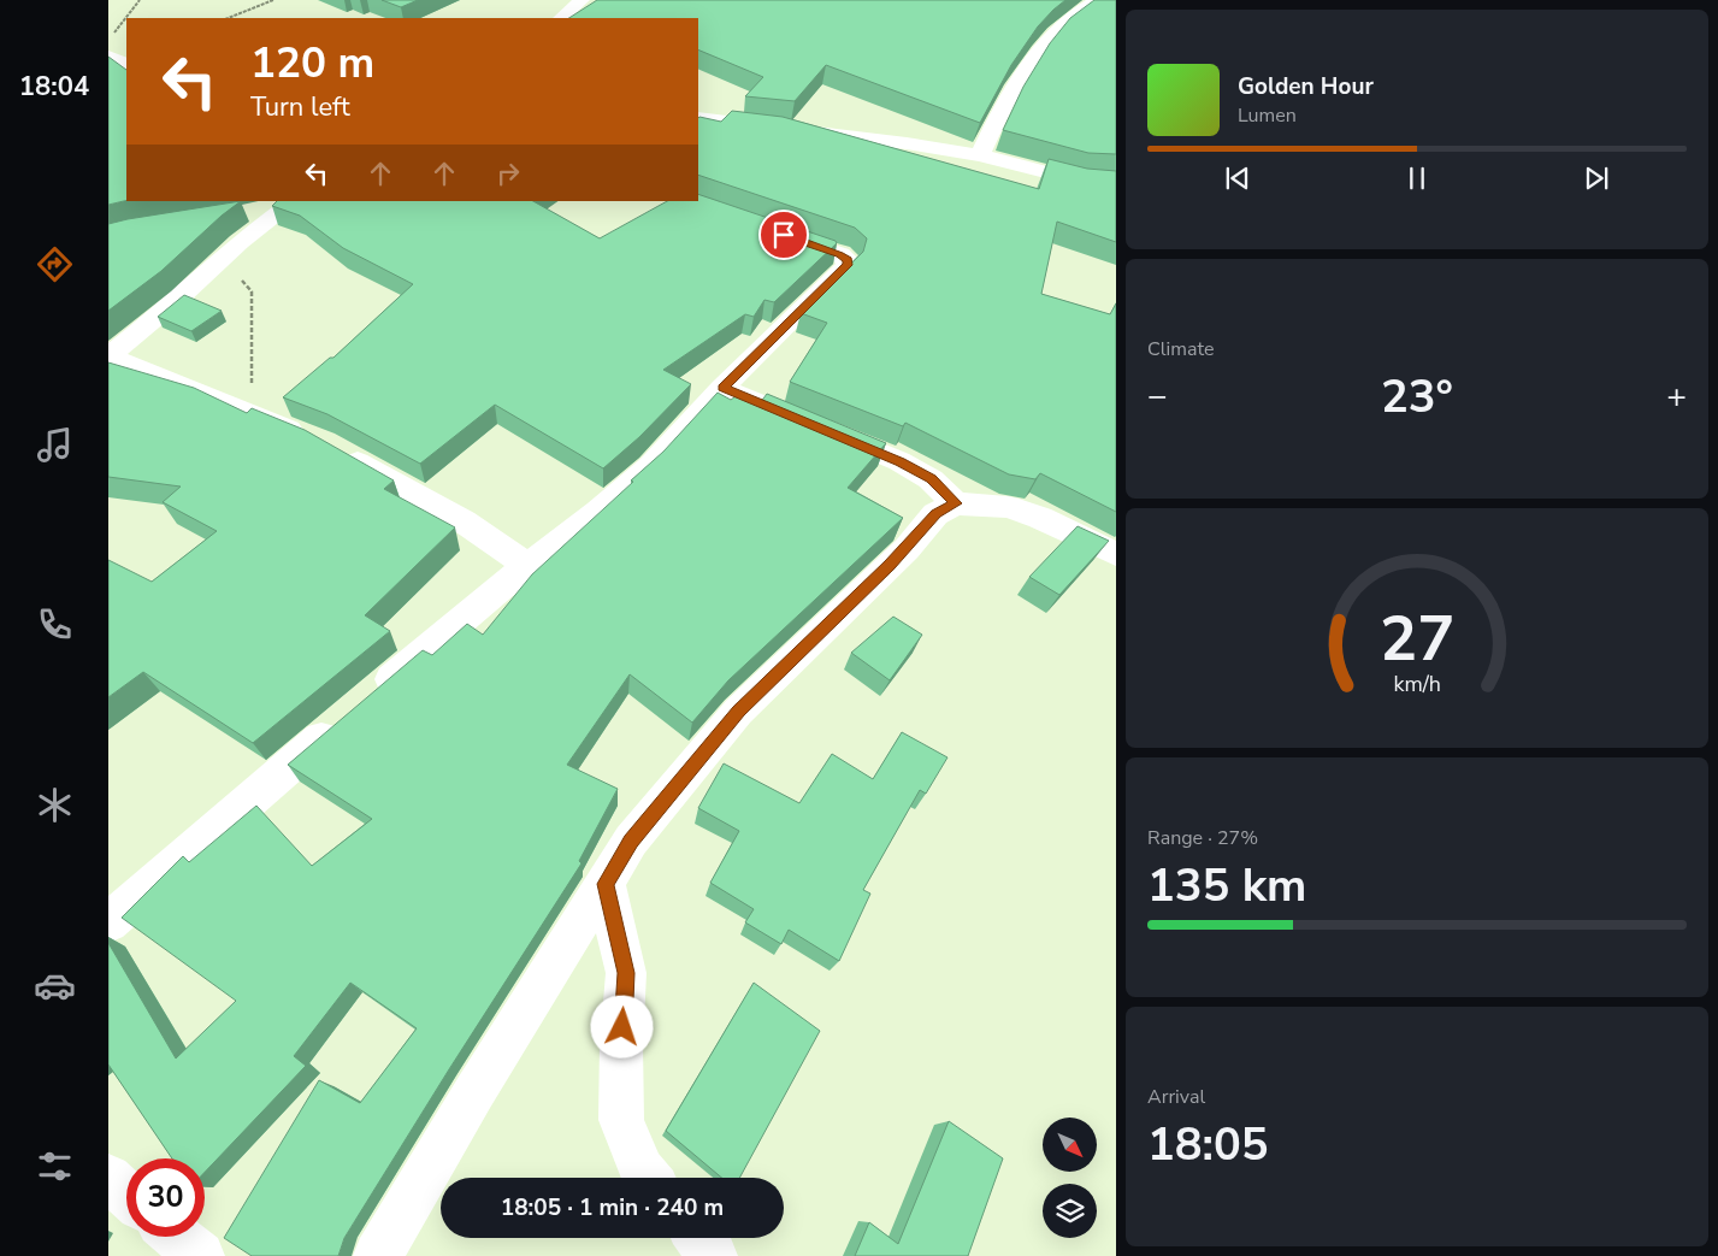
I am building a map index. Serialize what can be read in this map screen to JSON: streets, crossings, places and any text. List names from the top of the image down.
{
  "north": "bottom right",
  "page": {
    "tabs": "18:04",
    "turn": ["120 m", "Turn left"],
    "song": ["Golden Hour", "Lumen"],
    "tile": [
      "Climate",
      ["Range · 27%", "135 km"],
      ["Arrival", "18:05"]
    ],
    "heat": ["−", "23°", "+"],
    "limit": "30",
    "trip": "18:05 · 1 min · 240 m",
    "gauge": ["27", "km/h"]
  }
}
